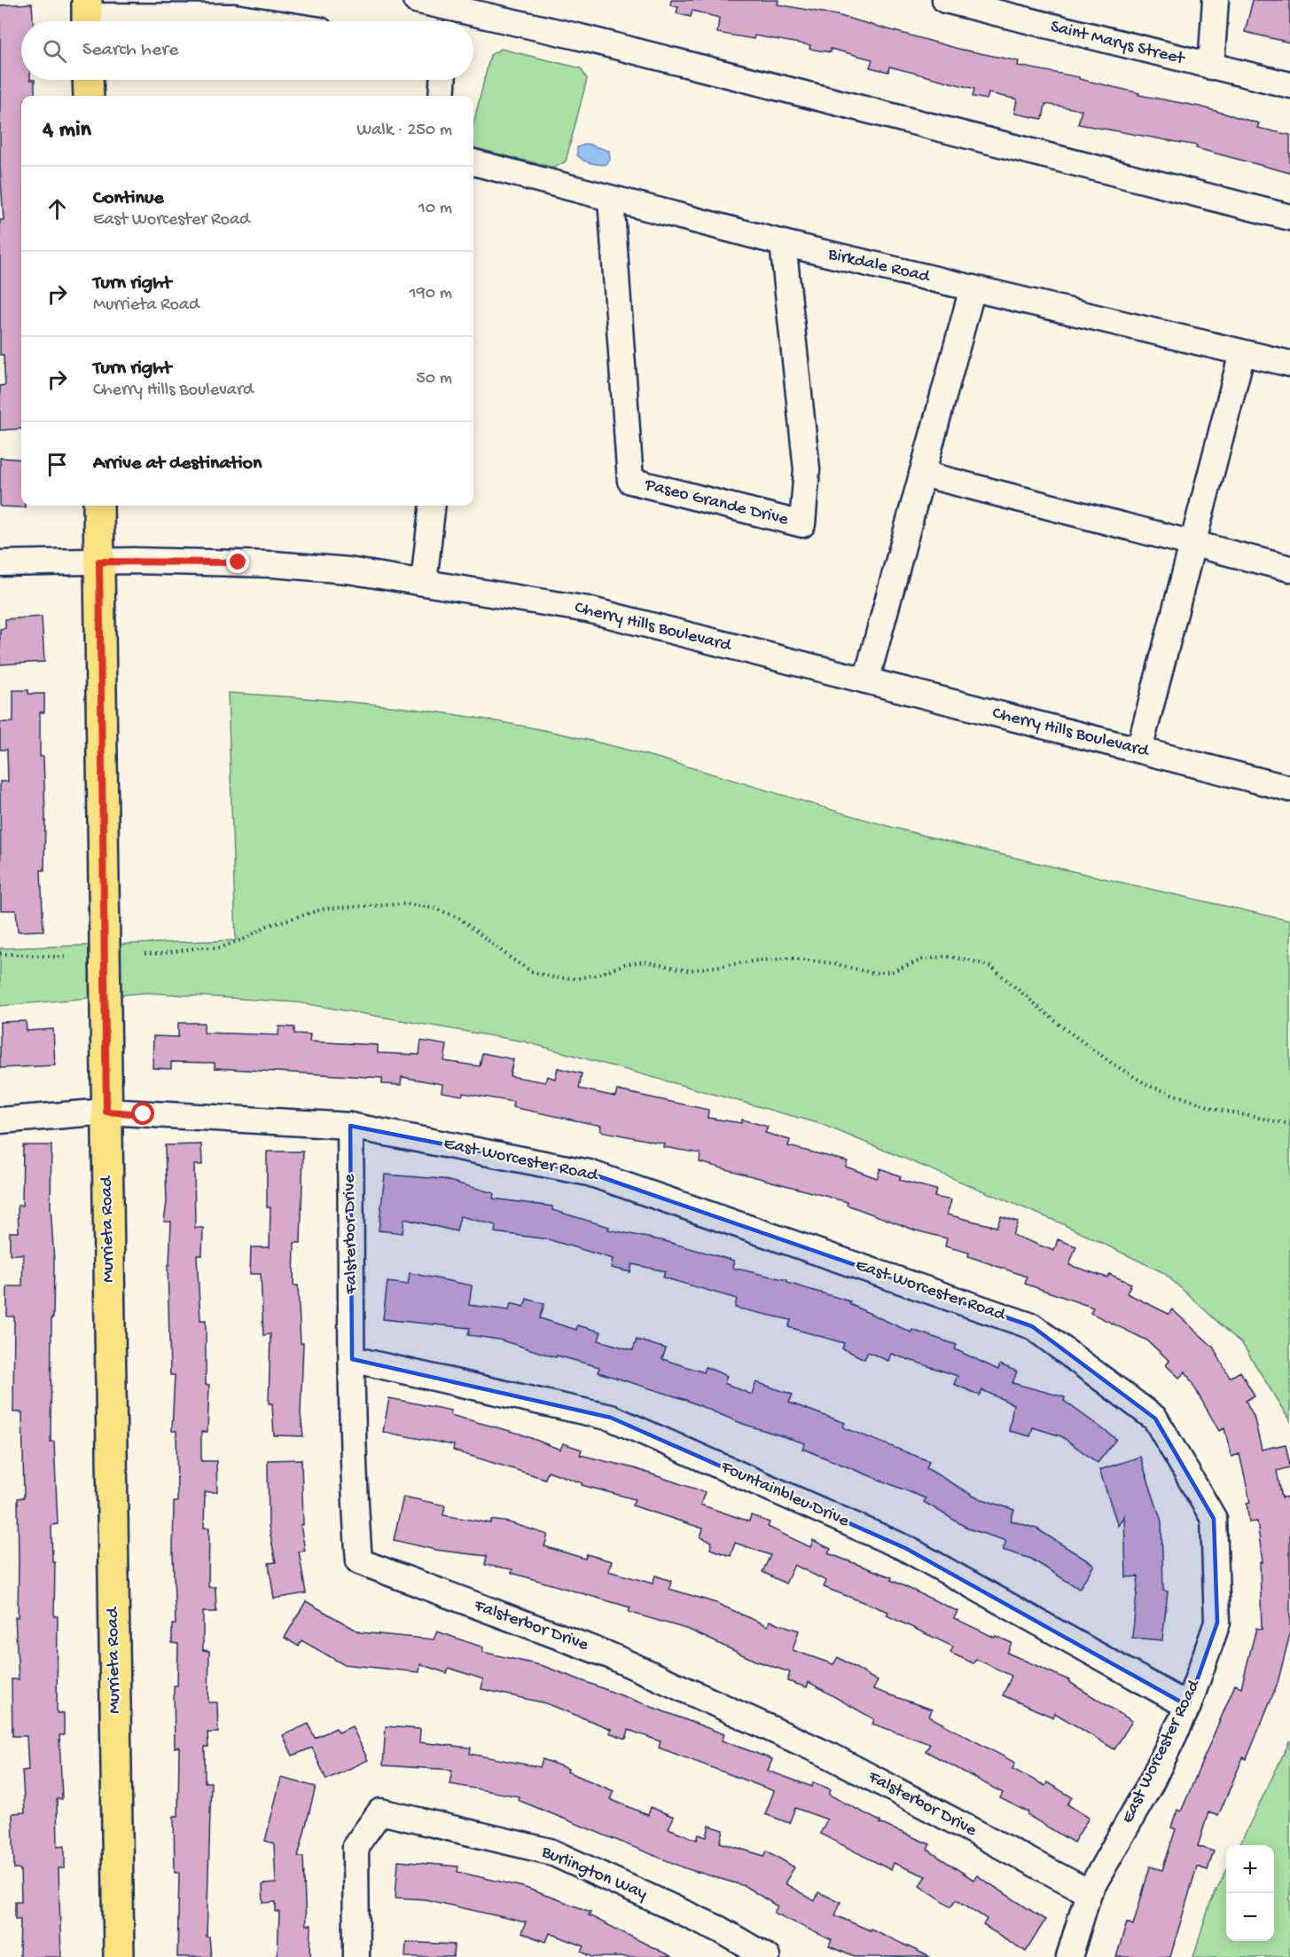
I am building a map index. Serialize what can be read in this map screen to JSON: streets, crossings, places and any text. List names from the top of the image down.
{
  "streets": {
    "main road": ["Murrieta Road"],
    "street": [
      "Saint Marys Street",
      "Birkdale Road",
      "Paseo Grande Drive",
      "Cherry Hills Boulevard",
      "East Worcester Road",
      "Falsterbor Drive",
      "Fountainbleu Drive",
      "Burlington Way"
    ]
  },
  "crossings": [
    ["Birkdale Road", "Paseo Grande Drive"],
    ["Cherry Hills Boulevard", "Murrieta Road"],
    ["East Worcester Road", "Murrieta Road"],
    ["East Worcester Road", "Falsterbor Drive"],
    ["East Worcester Road", "Fountainbleu Drive"],
    ["Falsterbor Drive", "Fountainbleu Drive"]
  ],
  "page": {
    "search": "Search here",
    "heading": ["4 min", "Walk · 250 m"],
    "list": [
      ["Continue", "East Worcester Road", "10 m"],
      ["Turn right", "Murrieta Road", "190 m"],
      ["Turn right", "Cherry Hills Boulevard", "50 m"],
      "Arrive at destination"
    ],
    "map_buttons": ["+", "−"]
  }
}
